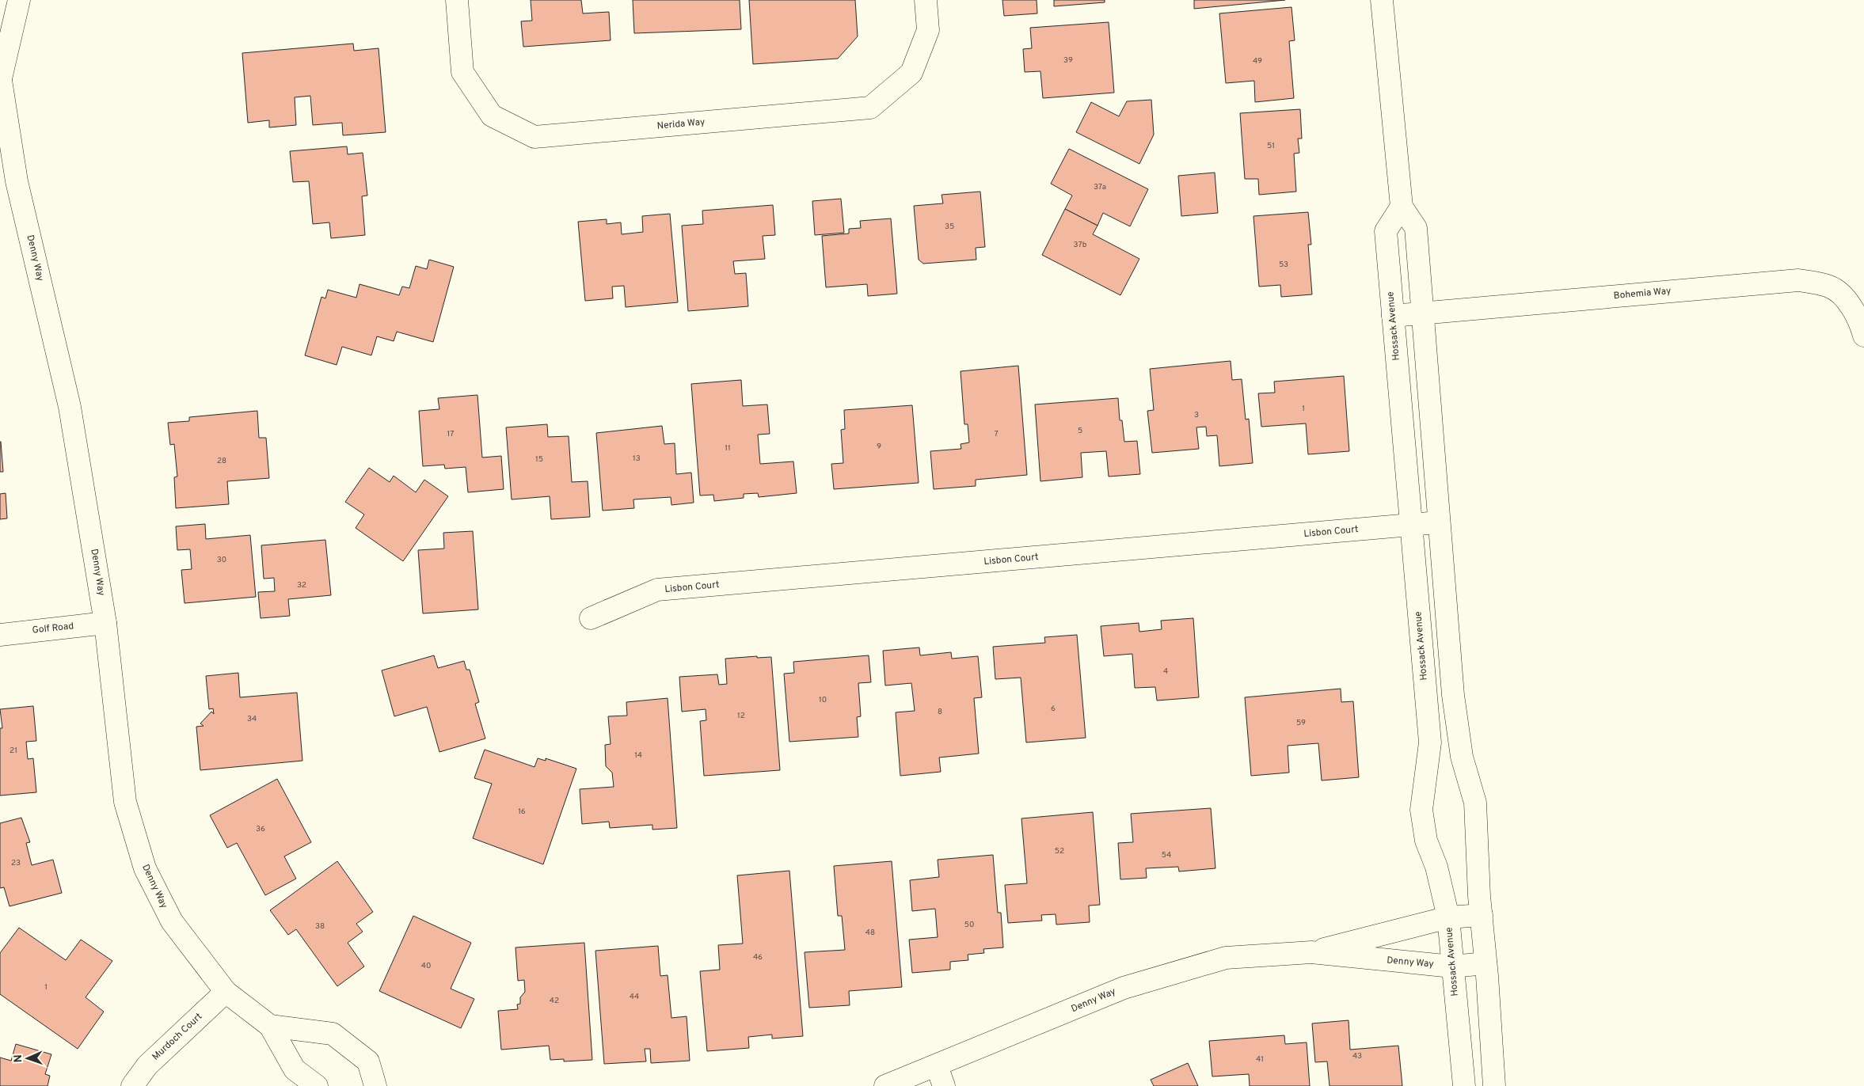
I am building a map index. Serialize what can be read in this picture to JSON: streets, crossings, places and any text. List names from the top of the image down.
{
  "streets": {
    "street": [
      "Nerida Way",
      "Denny Way",
      "Bohemia Way",
      "Hossack Avenue",
      "Lisbon Court",
      "Golf Road",
      "Murdoch Court"
    ]
  },
  "crossings": [
    ["Denny Way", "Hossack Avenue"],
    ["Denny Way", "Golf Road"],
    ["Denny Way", "Murdoch Court"],
    ["Bohemia Way", "Hossack Avenue"],
    ["Hossack Avenue", "Lisbon Court"]
  ],
  "house_numbers": [
    "39",
    "49",
    "51",
    "37a",
    "35",
    "37b",
    "53",
    "1",
    "3",
    "5",
    "17",
    "7",
    "9",
    "11",
    "13",
    "15",
    "28",
    "30",
    "32",
    "4",
    "10",
    "6",
    "8",
    "12",
    "34",
    "59",
    "21",
    "14",
    "16",
    "36",
    "52",
    "54",
    "23",
    "50",
    "38",
    "48",
    "46",
    "40",
    "1",
    "44",
    "42",
    "43",
    "41"
  ],
  "north": "left"
}
